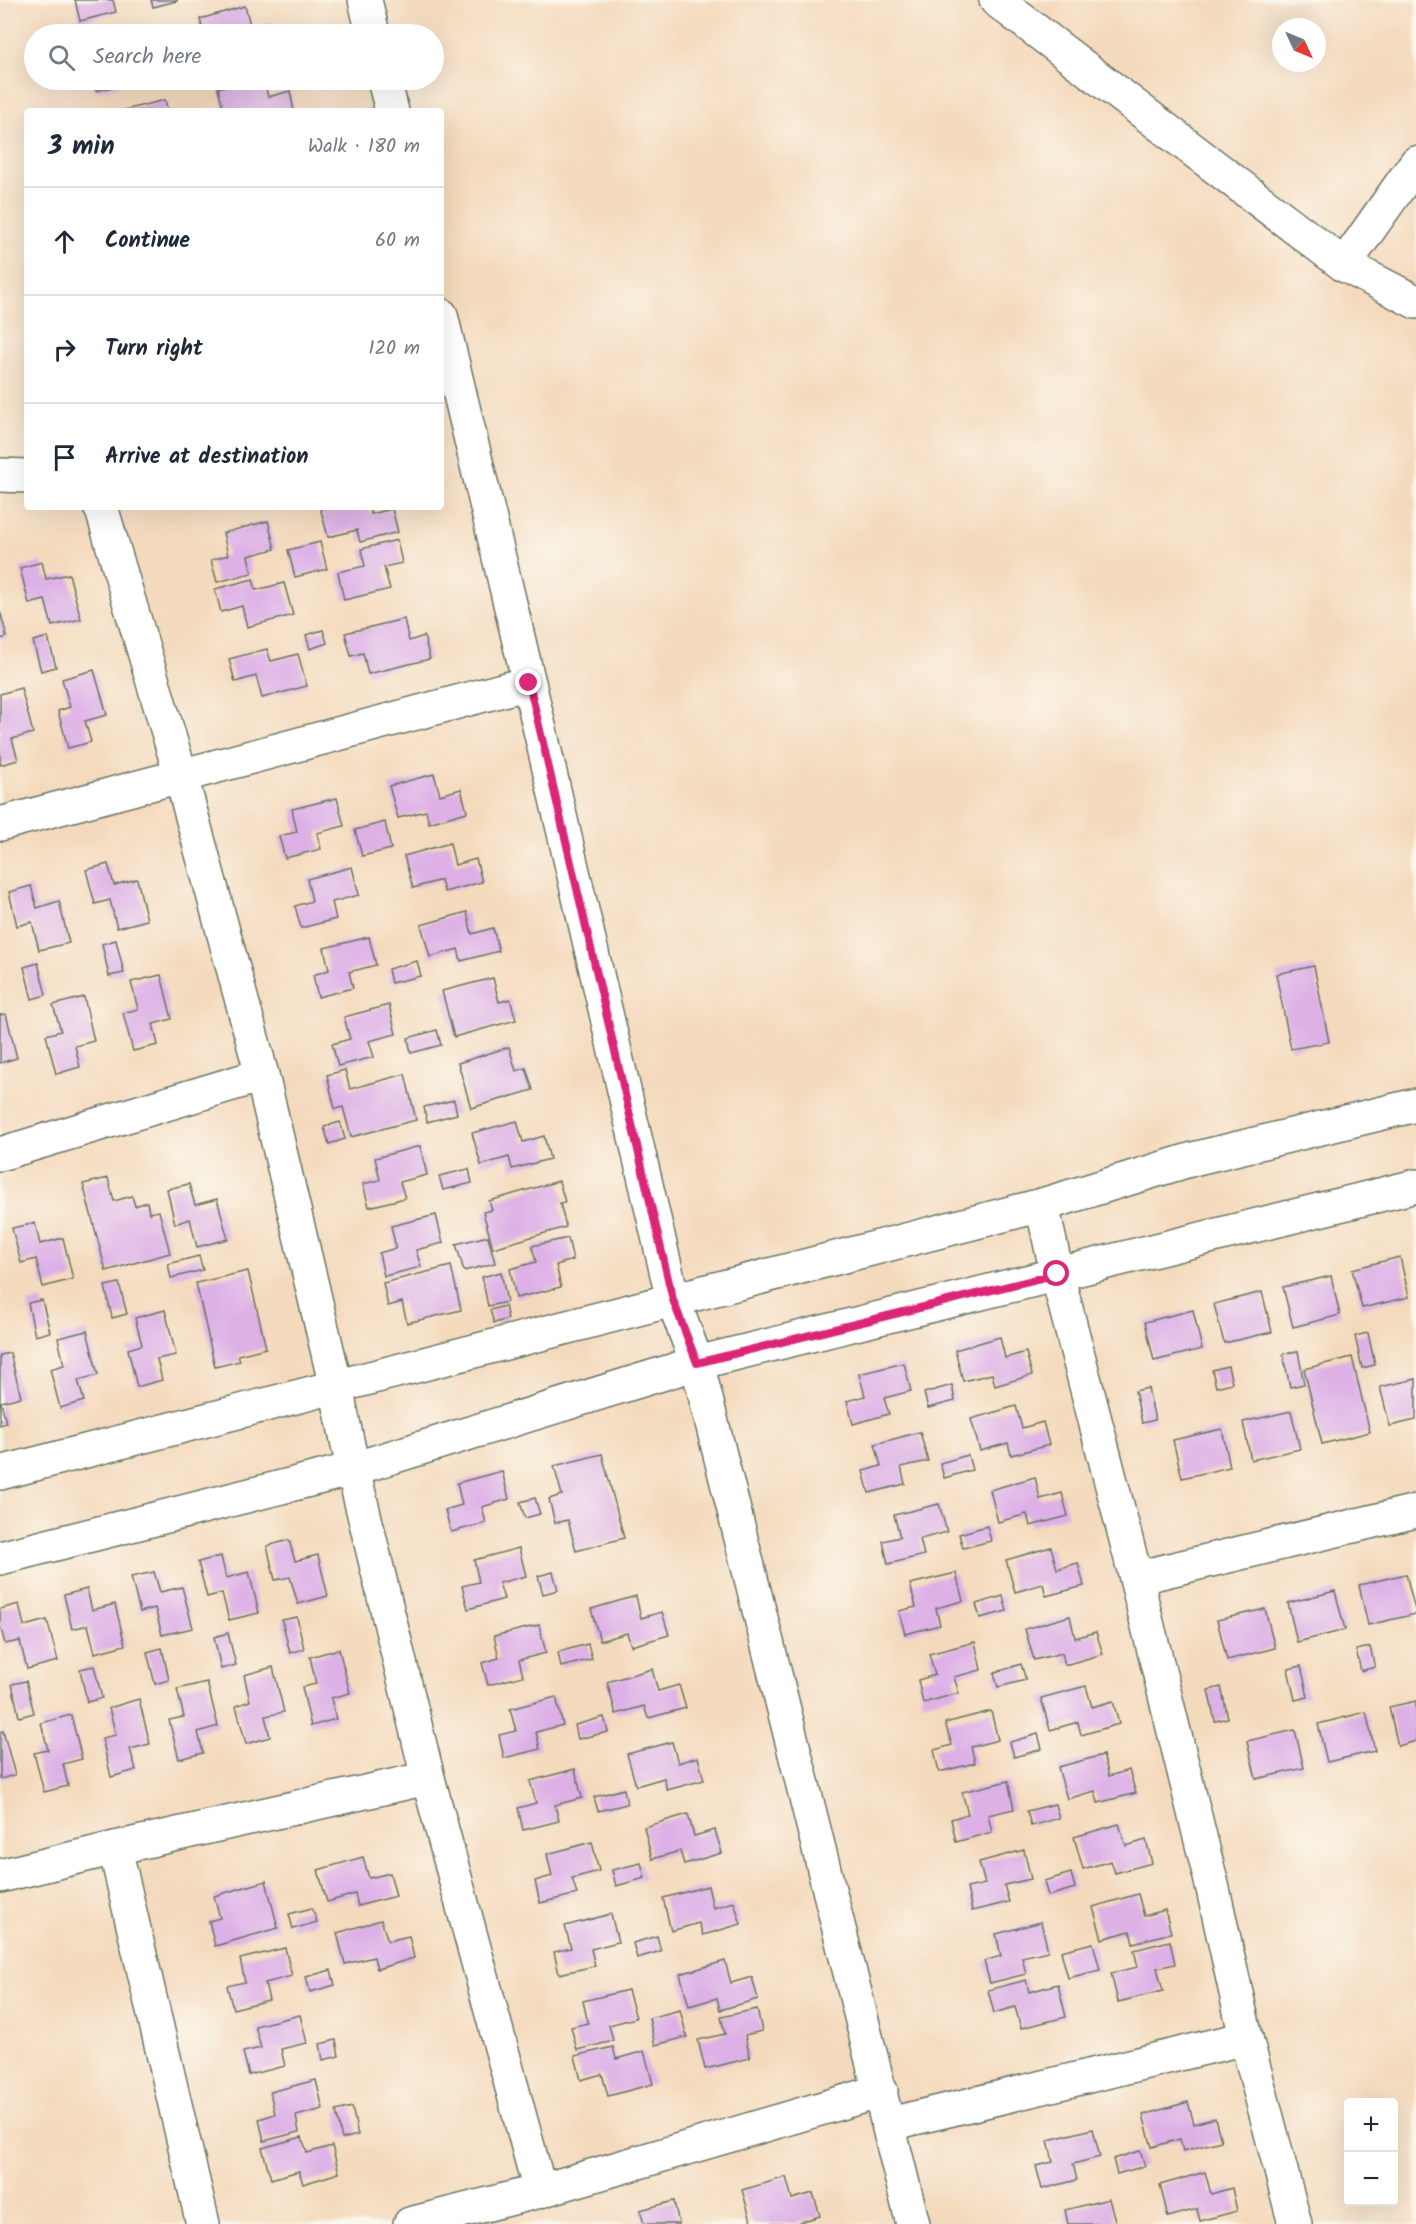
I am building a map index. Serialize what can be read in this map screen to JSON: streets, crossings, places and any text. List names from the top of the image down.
{
  "north": "bottom right",
  "page": {
    "search": "Search here",
    "heading": ["3 min", "Walk · 180 m"],
    "list": [
      ["Continue", "60 m"],
      ["Turn right", "120 m"],
      "Arrive at destination"
    ],
    "map_buttons": ["+", "−"]
  }
}
